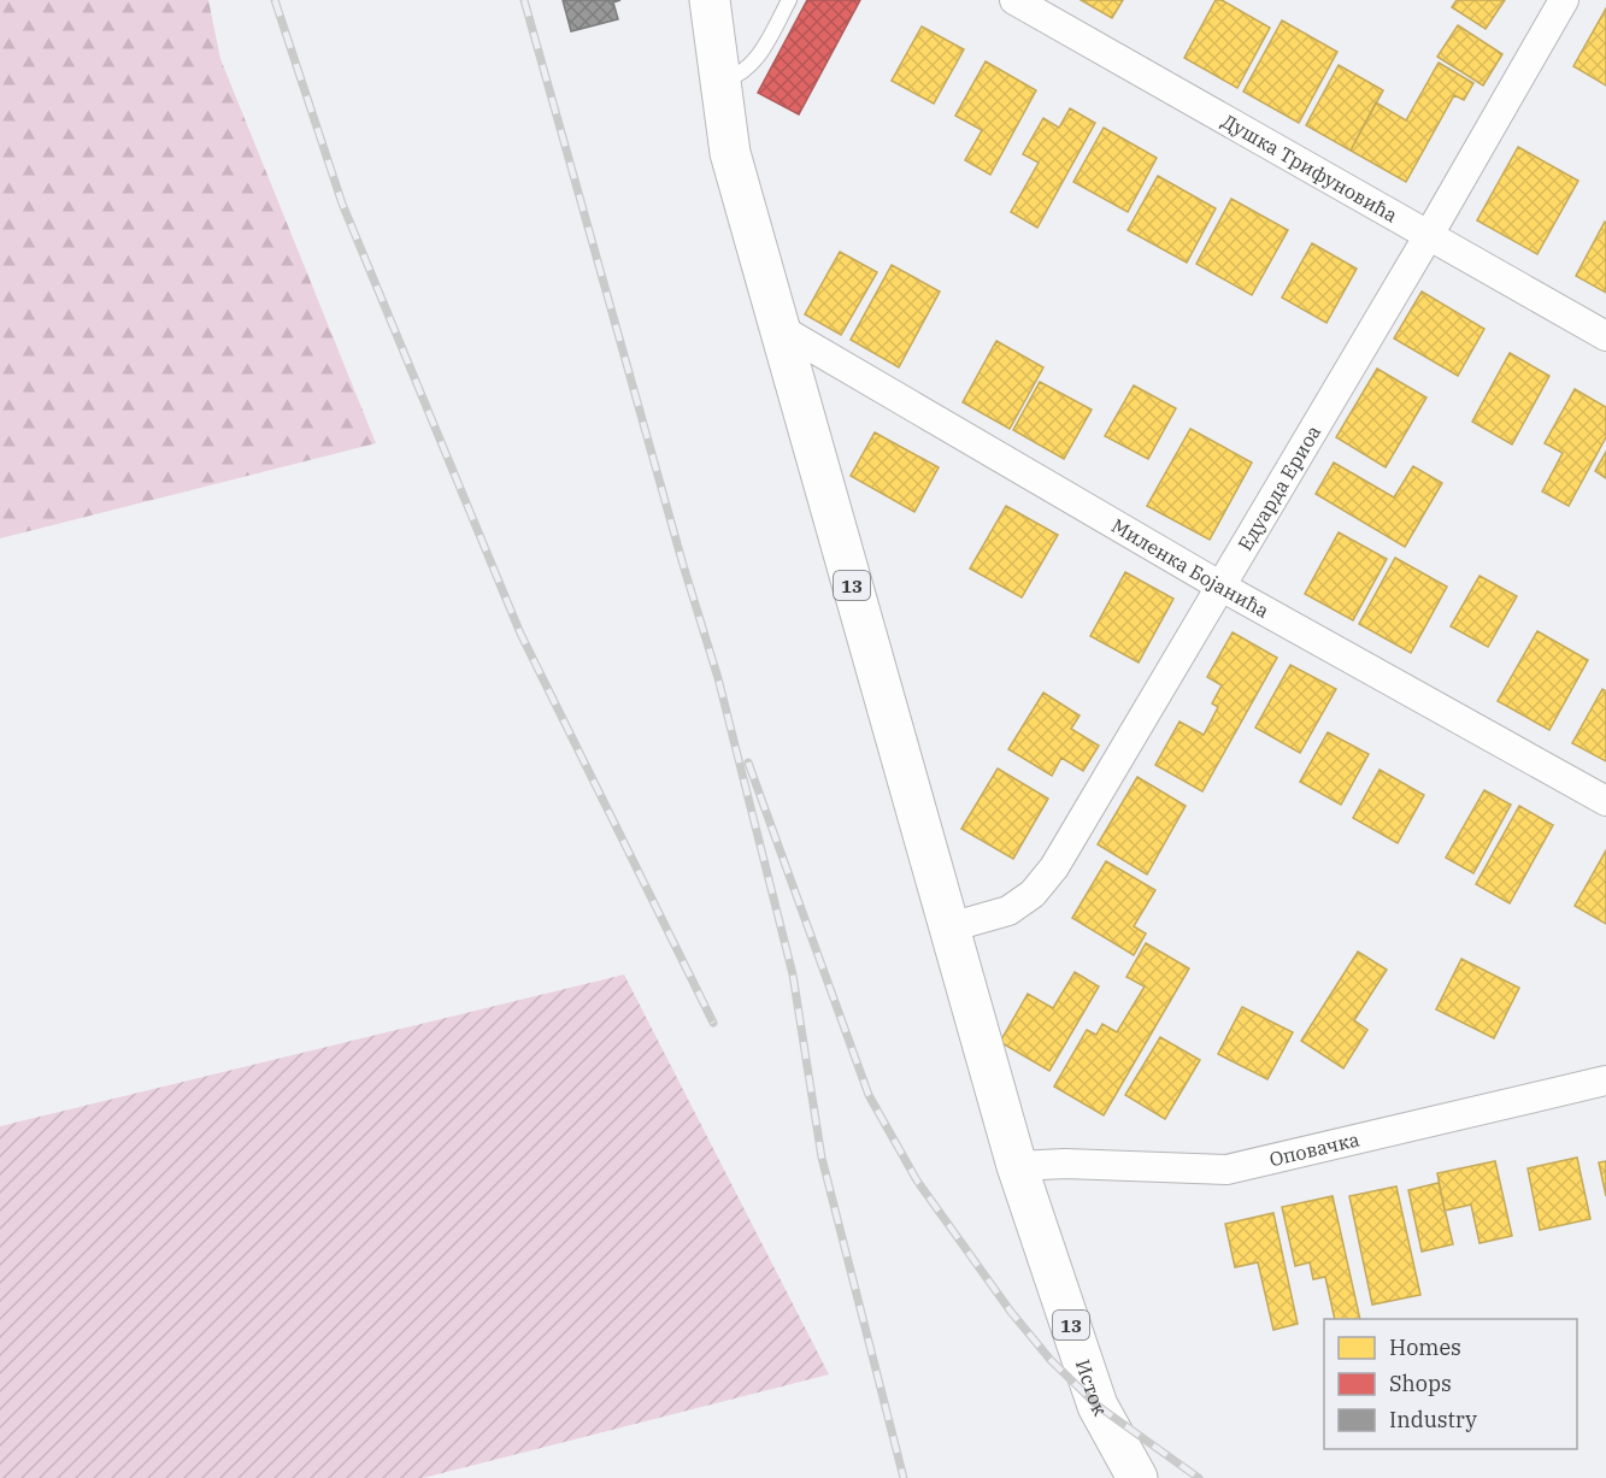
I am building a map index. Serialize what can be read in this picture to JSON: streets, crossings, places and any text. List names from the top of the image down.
{
  "streets": {
    "main road": ["13", "Исток"],
    "street": [
      "Душка Трифуновића",
      "Едуарда Ериоа",
      "Миленка Бојанића",
      "Оповачка"
    ]
  },
  "crossings": [
    ["Душка Трифуновића", "Едуарда Ериоа"],
    ["Едуарда Ериоа", "Миленка Бојанића"],
    ["Едуарда Ериоа", "13"],
    ["Миленка Бојанића", "13"],
    ["13", "Оповачка"],
    ["13", "Исток"],
    ["Оповачка", "Исток"]
  ],
  "legend": ["Homes", "Shops", "Industry"]
}
